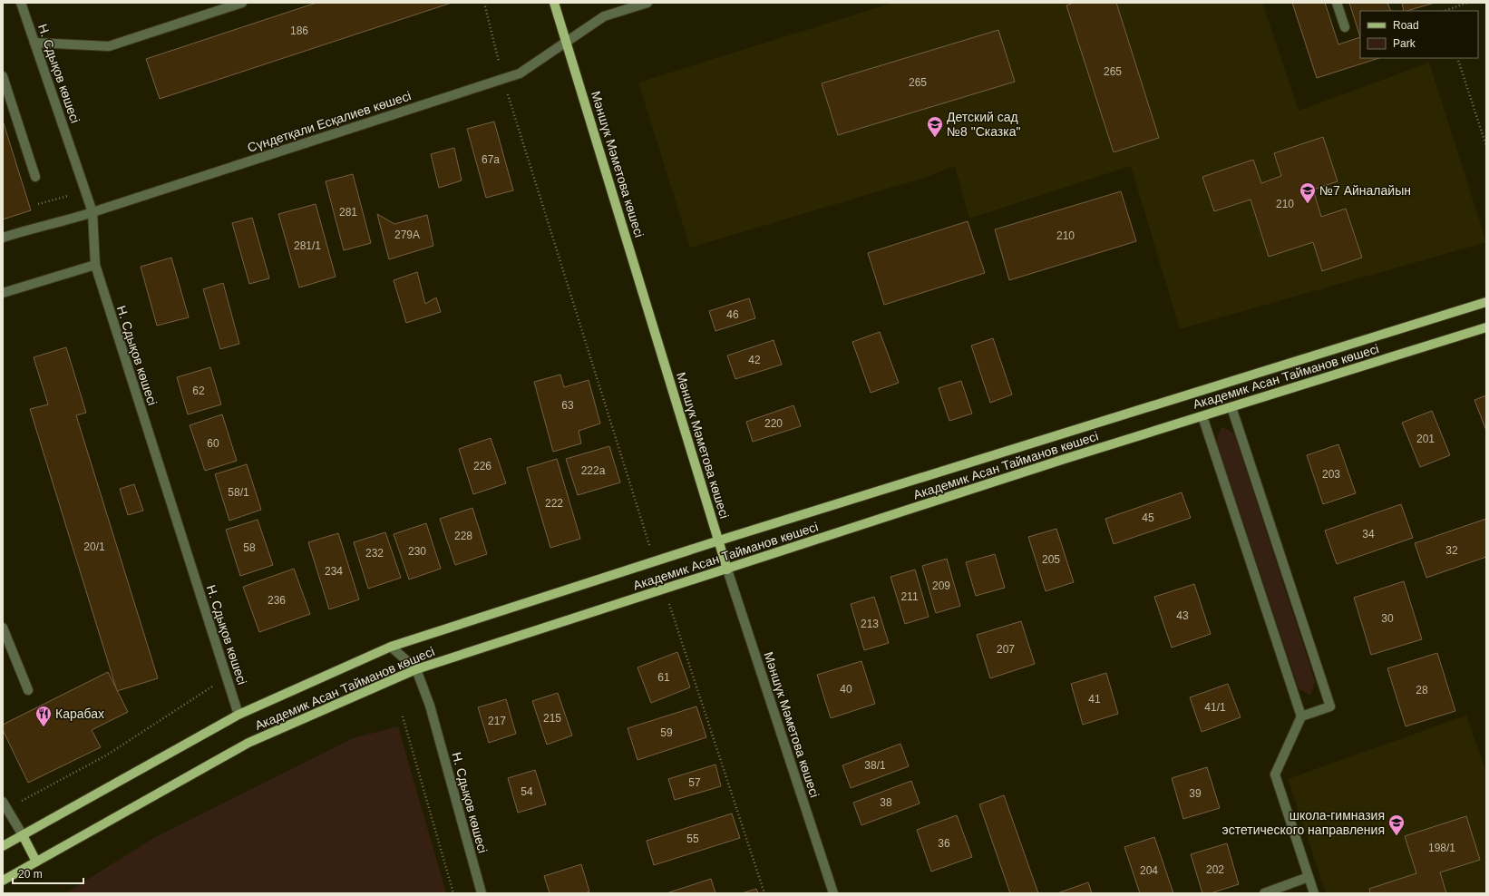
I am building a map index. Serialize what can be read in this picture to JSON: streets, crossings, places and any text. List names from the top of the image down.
{
  "streets": {
    "main road": ["Мәншүк Мәметова көшесі", "Академик Асан Тайманов көшесі"],
    "street": ["Н. Сдықов көшесі", "Сүндетқали Есқалиев көшесі"]
  },
  "crossings": [
    ["Н. Сдықов көшесі", "Сүндетқали Есқалиев көшесі"],
    ["Н. Сдықов көшесі", "Академик Асан Тайманов көшесі"],
    ["Сүндетқали Есқалиев көшесі", "Мәншүк Мәметова көшесі"],
    ["Мәншүк Мәметова көшесі", "Академик Асан Тайманов көшесі"]
  ],
  "places": {
    "school or university": ["Детский сад №8 \"Сказка\"", "№7 Айналайын", "школа-гимназия эстетического направления"],
    "restaurant": ["Карабах"]
  },
  "house_numbers": [
    "186",
    "265",
    "265",
    "67а",
    "210",
    "281",
    "279А",
    "210",
    "281/1",
    "46",
    "42",
    "62",
    "63",
    "220",
    "201",
    "60",
    "226",
    "222а",
    "203",
    "58/1",
    "222",
    "45",
    "34",
    "228",
    "20/1",
    "58",
    "32",
    "230",
    "232",
    "205",
    "234",
    "209",
    "211",
    "236",
    "43",
    "30",
    "213",
    "207",
    "61",
    "40",
    "28",
    "41",
    "41/1",
    "215",
    "217",
    "59",
    "38/1",
    "57",
    "54",
    "39",
    "38",
    "55",
    "36",
    "198/1",
    "202",
    "204"
  ],
  "legend": ["Road", "Park"],
  "scale_bar": "20 m"
}
